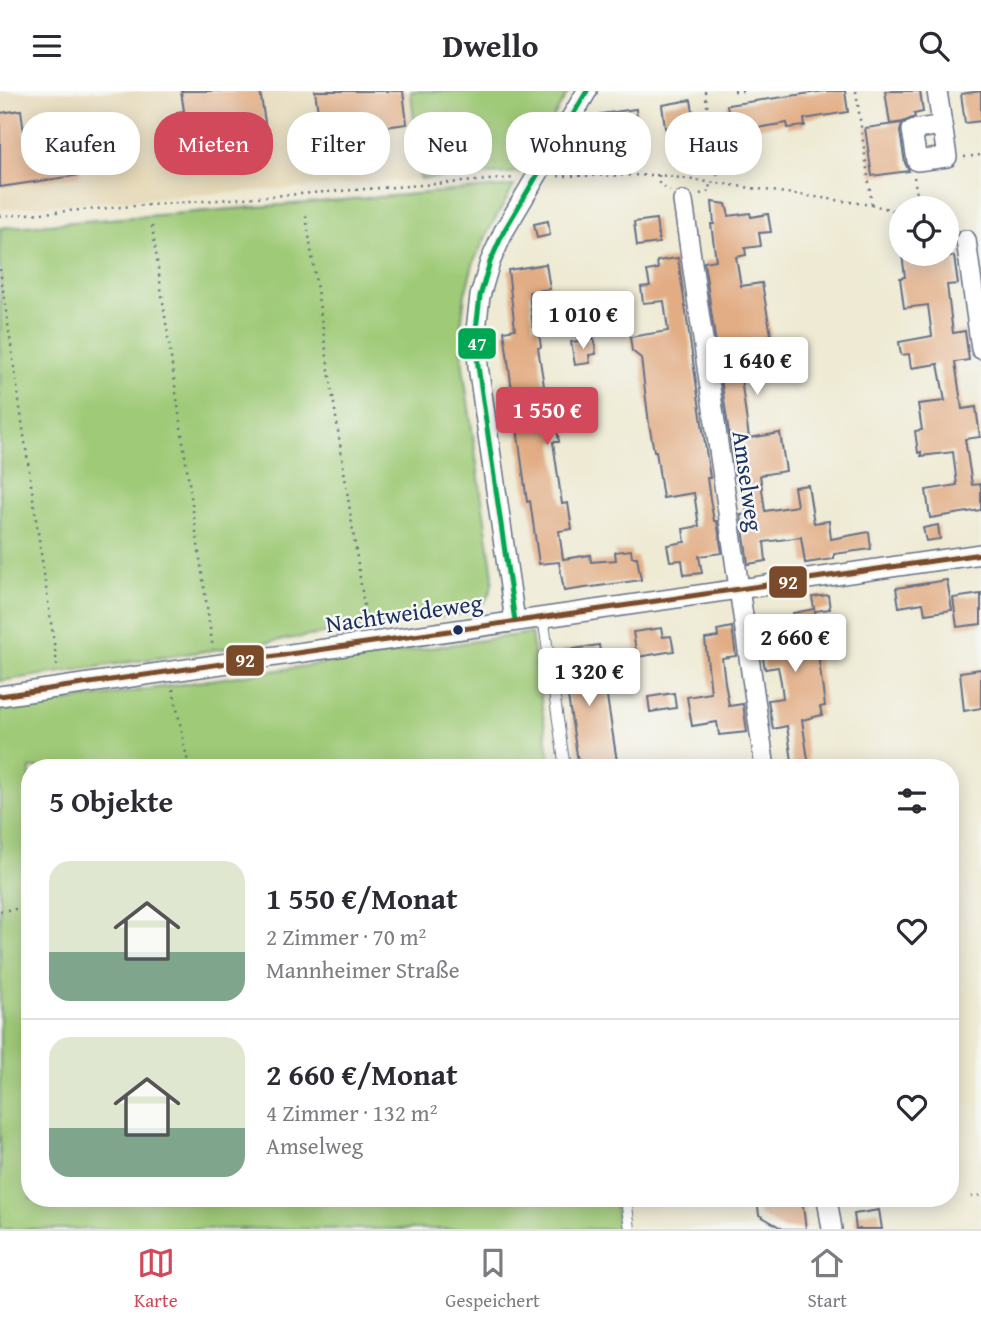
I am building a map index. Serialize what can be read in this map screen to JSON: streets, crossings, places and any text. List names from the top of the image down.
{
  "streets": {
    "street": ["Amselweg", "Nachtweideweg"]
  },
  "crossings": [
    ["Amselweg", "Nachtweideweg"]
  ],
  "lines": ["transit line 47", "transit line 92"],
  "page": {
    "header": "Dwello",
    "chip": [
      "Kaufen",
      "Mieten",
      "Filter",
      "Neu",
      "Wohnung",
      "Haus"
    ],
    "price": [
      "1 010 €",
      "1 640 €",
      "1 550 €",
      "2 660 €",
      "1 320 €"
    ],
    "heading": "5 Objekte",
    "list": [
      {
        "name": "1 550 €/Monat",
        "note": "2 Zimmer · 70 m² · Mannheimer Straße"
      },
      {
        "name": "2 660 €/Monat",
        "note": "4 Zimmer · 132 m² · Amselweg"
      }
    ],
    "tabs": ["Karte", "Gespeichert", "Start"]
  }
}
